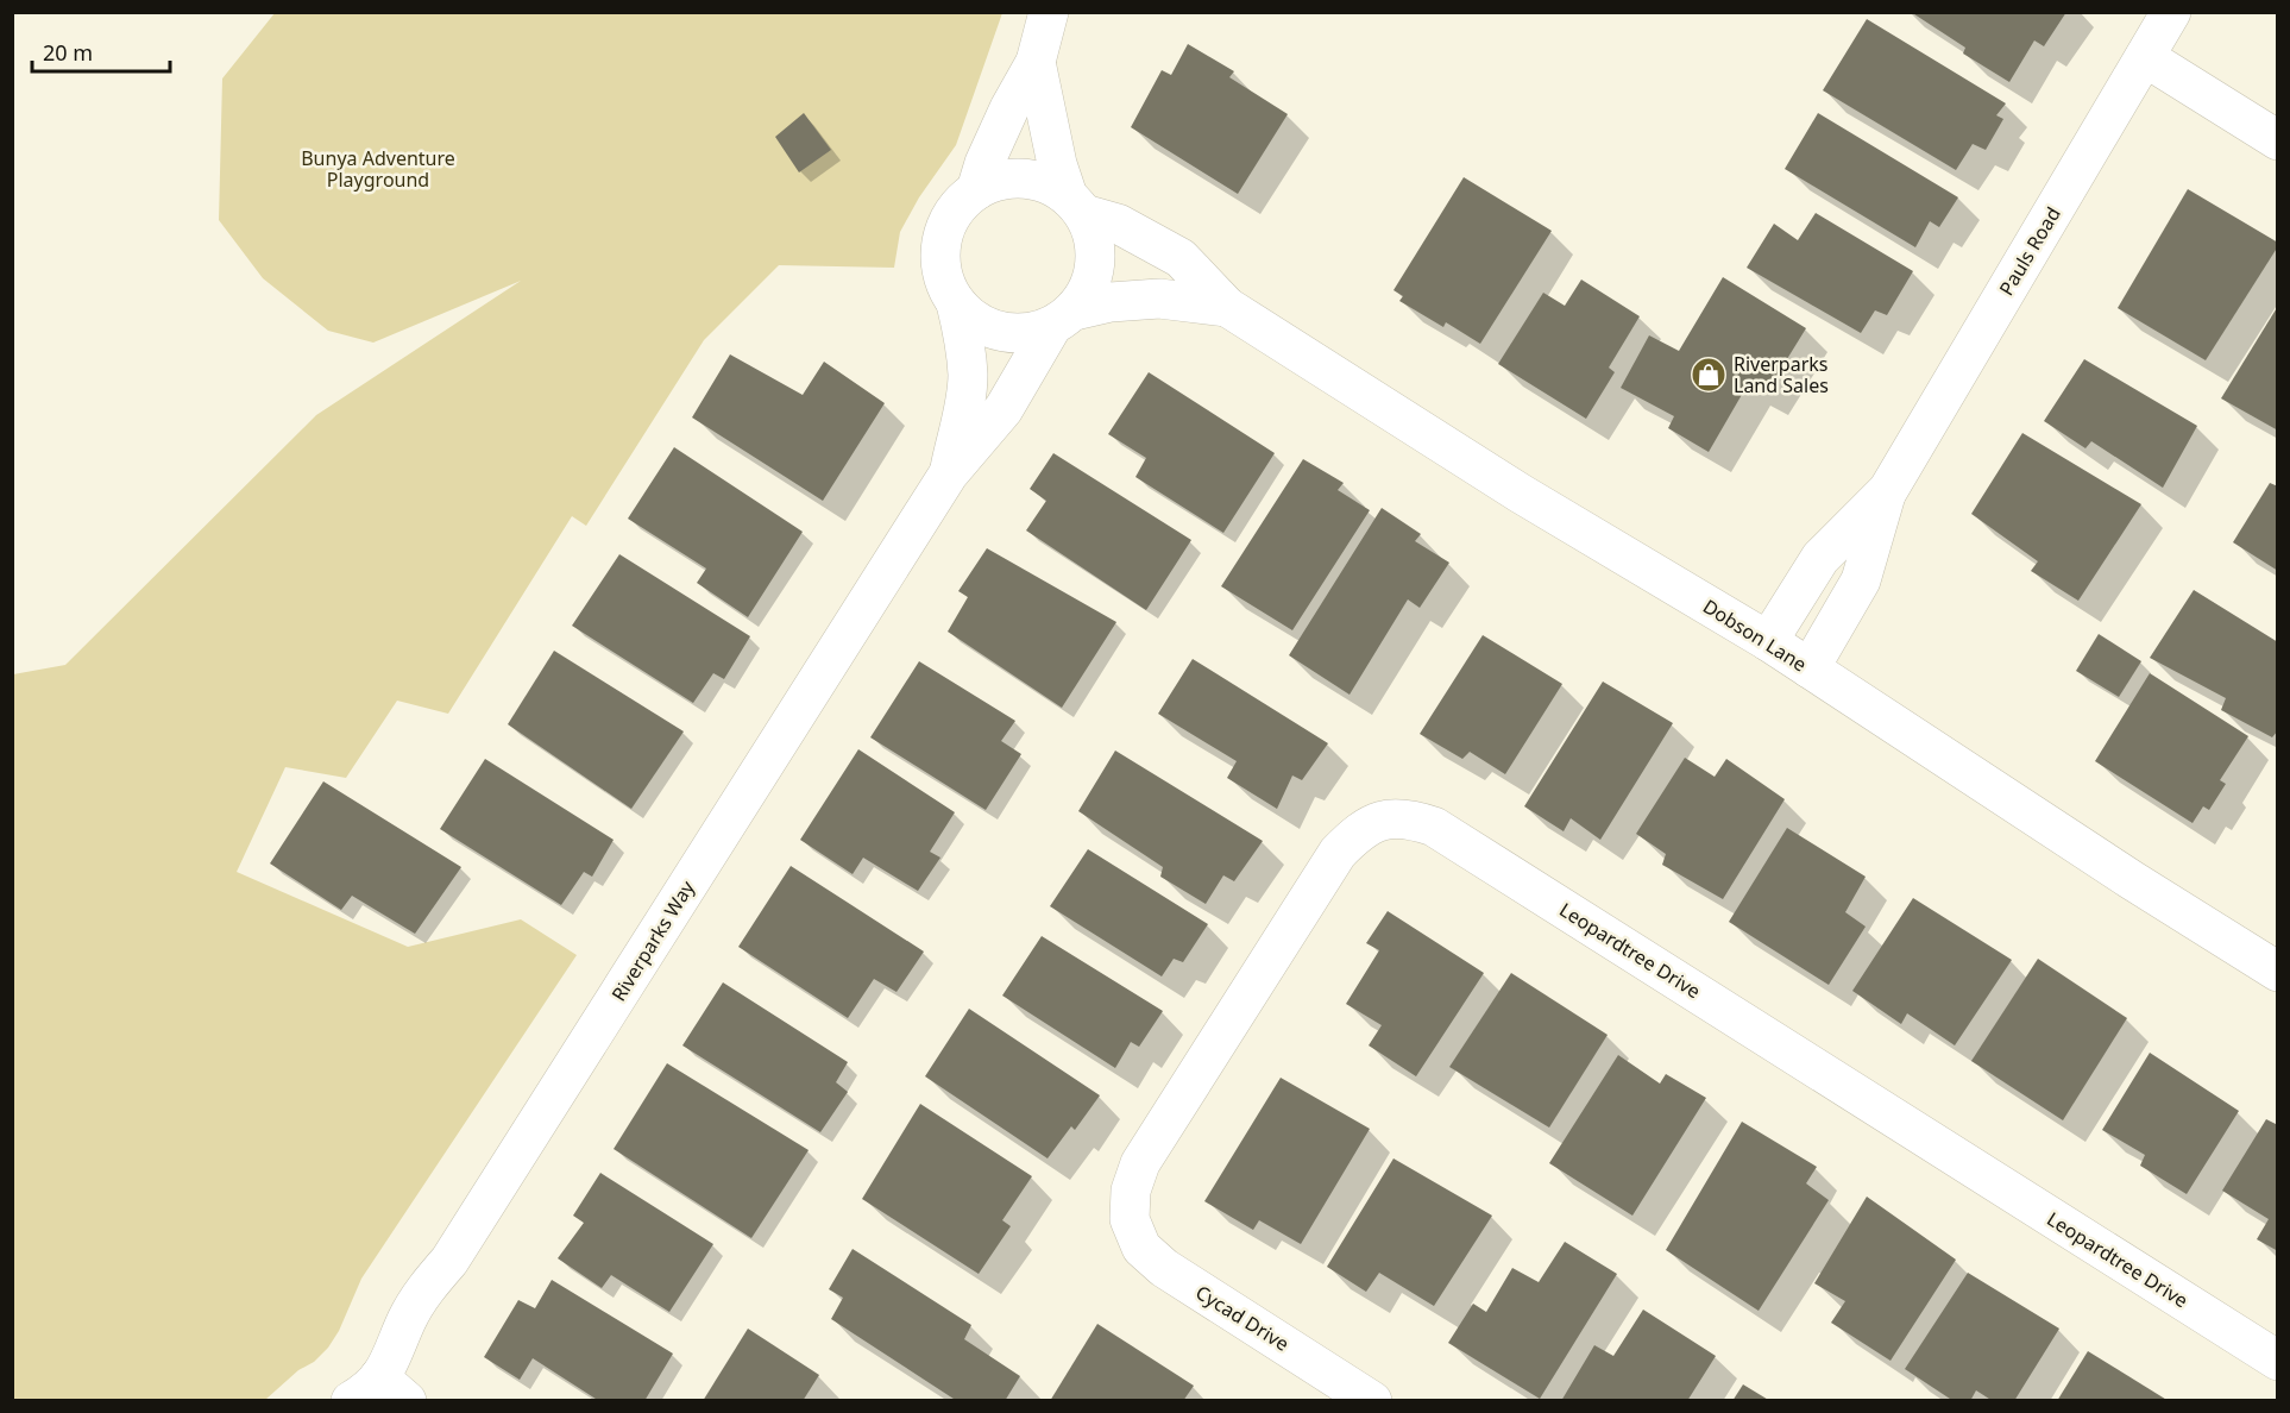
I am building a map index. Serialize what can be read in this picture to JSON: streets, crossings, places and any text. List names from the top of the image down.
{
  "streets": {
    "street": [
      "Pauls Road",
      "Dobson Lane",
      "Riverparks Way",
      "Leopardtree Drive",
      "Cycad Drive"
    ]
  },
  "crossings": [
    ["Pauls Road", "Dobson Lane"],
    ["Dobson Lane", "Riverparks Way"],
    ["Leopardtree Drive", "Cycad Drive"]
  ],
  "parks": ["Bunya Adventure Playground"],
  "places": {
    "shop": ["Riverparks Land Sales"]
  },
  "scale_bar": "20 m"
}
